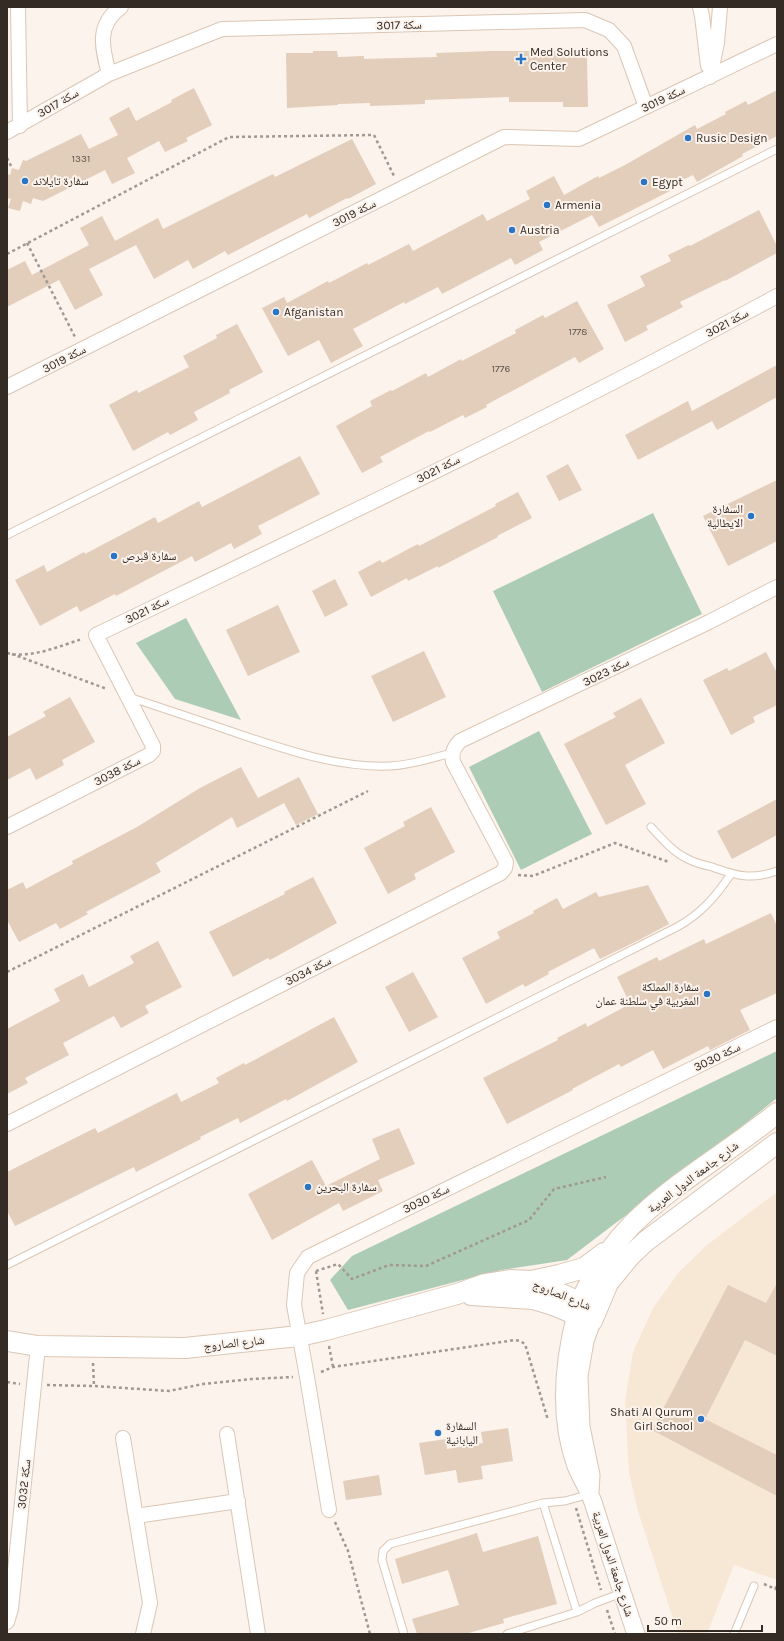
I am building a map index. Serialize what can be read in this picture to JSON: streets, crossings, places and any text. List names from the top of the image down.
{
  "streets": {
    "main road": ["شارع جامعة الدول العربية", "شارع الصاروج"],
    "street": [
      "سكة 3017",
      "سكة 3019",
      "سكة 3021",
      "سكة 3023",
      "سكة 3038",
      "سكة 3034",
      "سكة 3030",
      "سكة 3032"
    ]
  },
  "crossings": [
    ["سكة 3017", "سكة 3019"],
    ["سكة 3021", "سكة 3038"],
    ["سكة 3030", "شارع الصاروج"],
    ["شارع جامعة الدول العربية", "شارع الصاروج"],
    ["شارع الصاروج", "سكة 3032"]
  ],
  "places": {
    "health": ["Med Solutions Center"],
    "other": [
      "Rusic Design",
      "سفارة تايلاند",
      "Egypt",
      "Armenia",
      "Austria",
      "Afganistan",
      "السفارة الايطالية",
      "سفارة قبرص",
      "سفارة المملكة المغربية في سلطنة عمان",
      "سفارة البحرين",
      "Shati Al Qurum Girl School",
      "السفارة اليابانية"
    ]
  },
  "house_numbers": ["1331", "1778", "1776"],
  "scale_bar": "50 m"
}
